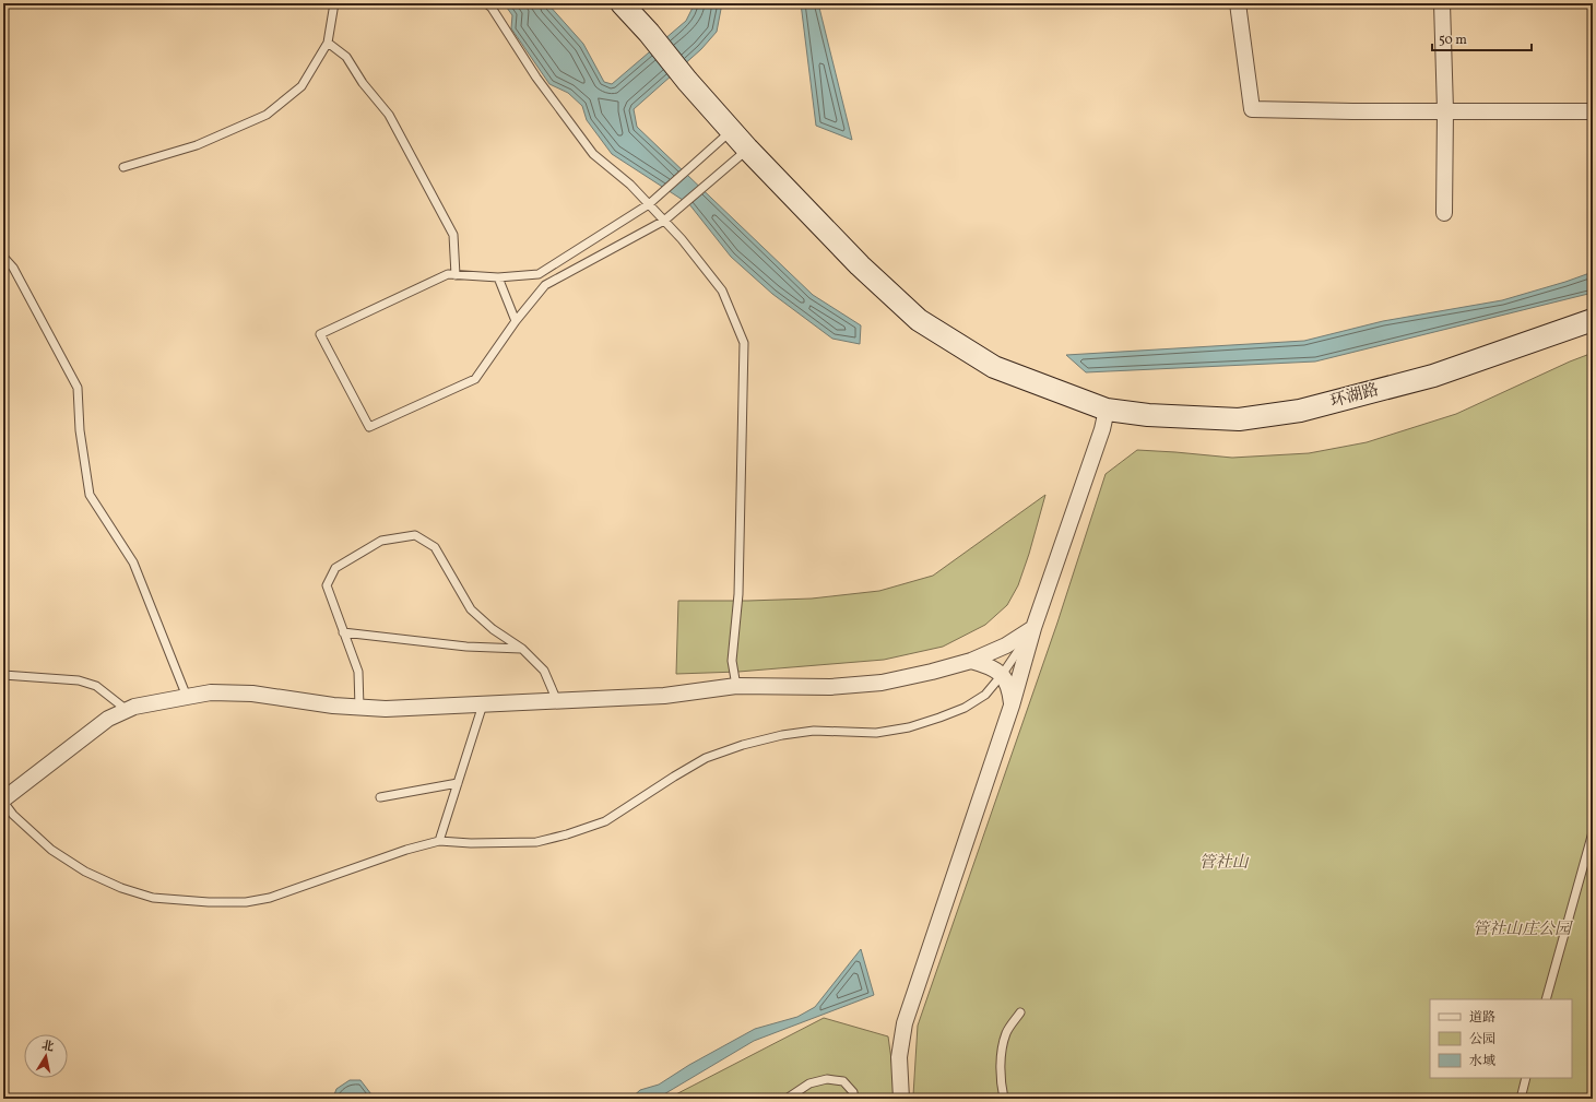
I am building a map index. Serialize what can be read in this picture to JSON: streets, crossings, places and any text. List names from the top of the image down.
{
  "streets": {
    "street": ["环湖路"]
  },
  "parks": ["管社山", "管社山庄公园"],
  "legend": ["道路", "公园", "水域"],
  "scale_bar": "50 m",
  "north": "top"
}
